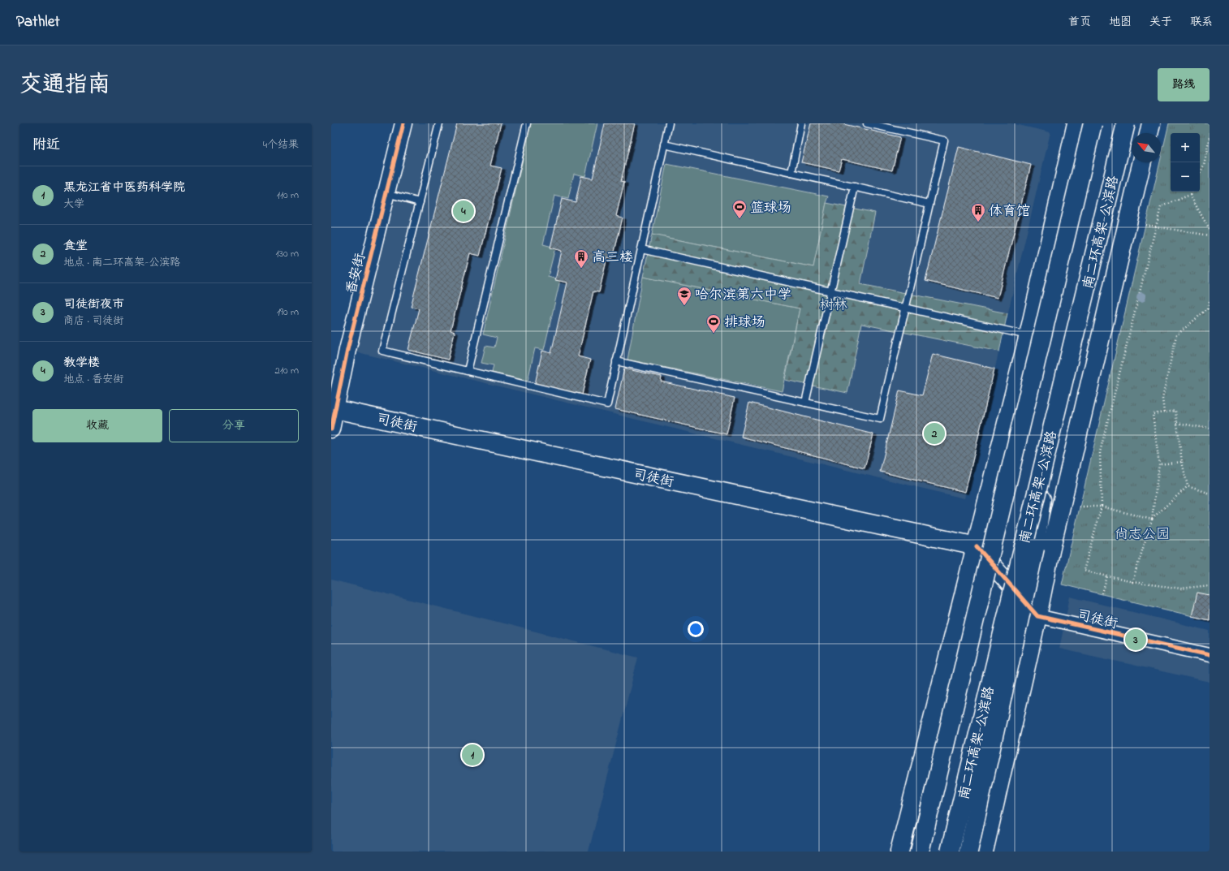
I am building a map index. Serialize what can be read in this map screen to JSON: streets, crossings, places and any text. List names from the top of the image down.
{
  "streets": {
    "main road": ["南二环高架-公滨路", "司徒街"],
    "street": ["香安街"]
  },
  "crossings": [
    ["香安街", "司徒街"]
  ],
  "parks": ["树林", "尚志公园"],
  "places": {
    "sports": ["篮球场", "排球场"],
    "building": ["体育馆", "高三楼"],
    "school or university": ["哈尔滨第六中学"]
  },
  "north": "top left",
  "page": {
    "header": "Pathlet",
    "nav": [
      "首页",
      "地图",
      "关于",
      "联系"
    ],
    "title": "交通指南",
    "buttons": [
      "路线",
      ["收藏", "分享"]
    ],
    "heading": ["附近", "4个结果"],
    "map_buttons": ["+", "−"],
    "list": [
      {
        "mark": "1",
        "name": "黑龙江省中医药科学院",
        "note": "大学",
        "value": "110 m"
      },
      {
        "mark": "2",
        "name": "食堂",
        "note": "地点 · 南二环高架-公滨路",
        "value": "130 m"
      },
      {
        "mark": "3",
        "name": "司徒街夜市",
        "note": "商店 · 司徒街",
        "value": "190 m"
      },
      {
        "mark": "4",
        "name": "教学楼",
        "note": "地点 · 香安街",
        "value": "210 m"
      }
    ],
    "pins": [
      "4",
      "2",
      "3",
      "1"
    ]
  }
}
